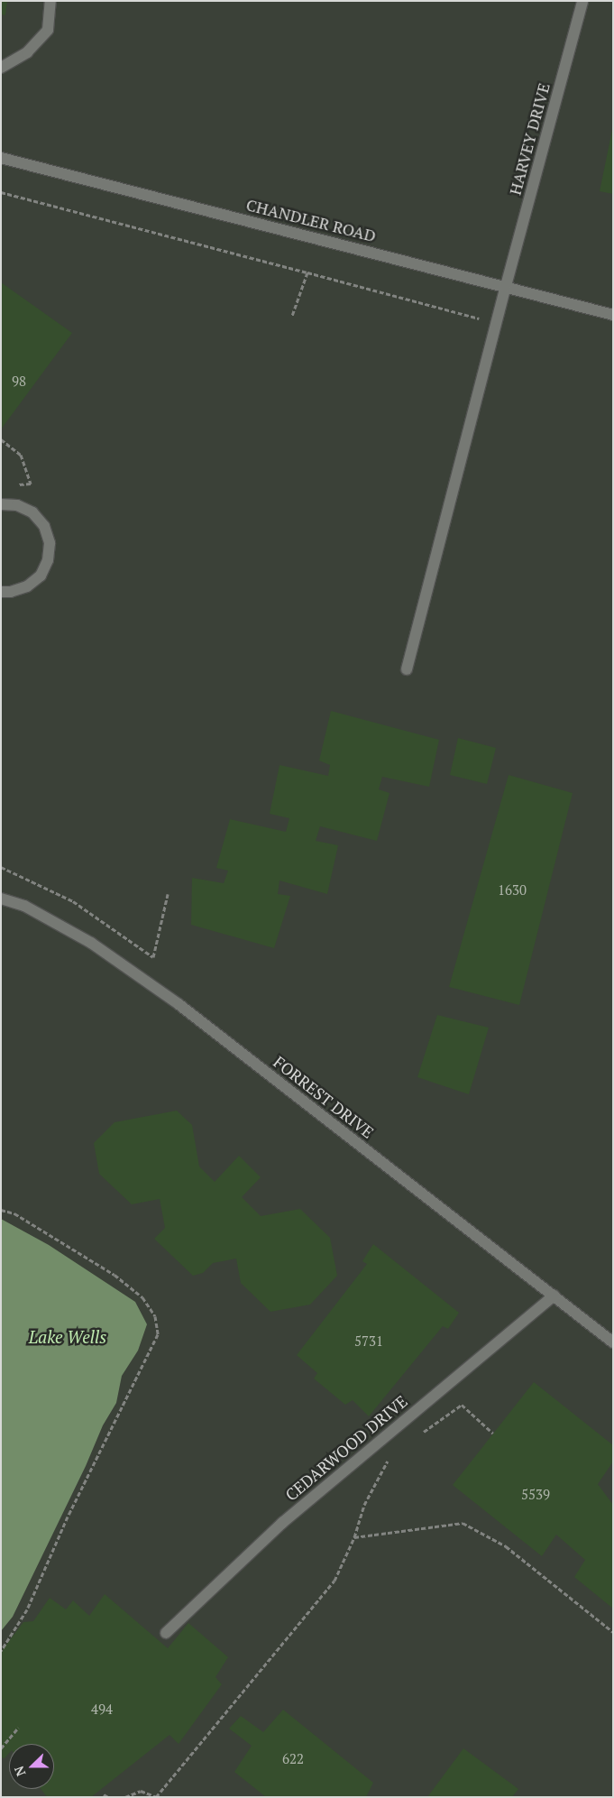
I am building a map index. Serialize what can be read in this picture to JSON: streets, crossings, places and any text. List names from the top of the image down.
{
  "streets": {
    "street": [
      "HARVEY DRIVE",
      "CHANDLER ROAD",
      "FORREST DRIVE",
      "CEDARWOOD DRIVE"
    ]
  },
  "crossings": [
    ["HARVEY DRIVE", "CHANDLER ROAD"],
    ["FORREST DRIVE", "CEDARWOOD DRIVE"]
  ],
  "water": ["Lake Wells"],
  "house_numbers": [
    "98",
    "1630",
    "5731",
    "5539",
    "494",
    "622"
  ],
  "north": "left"
}
